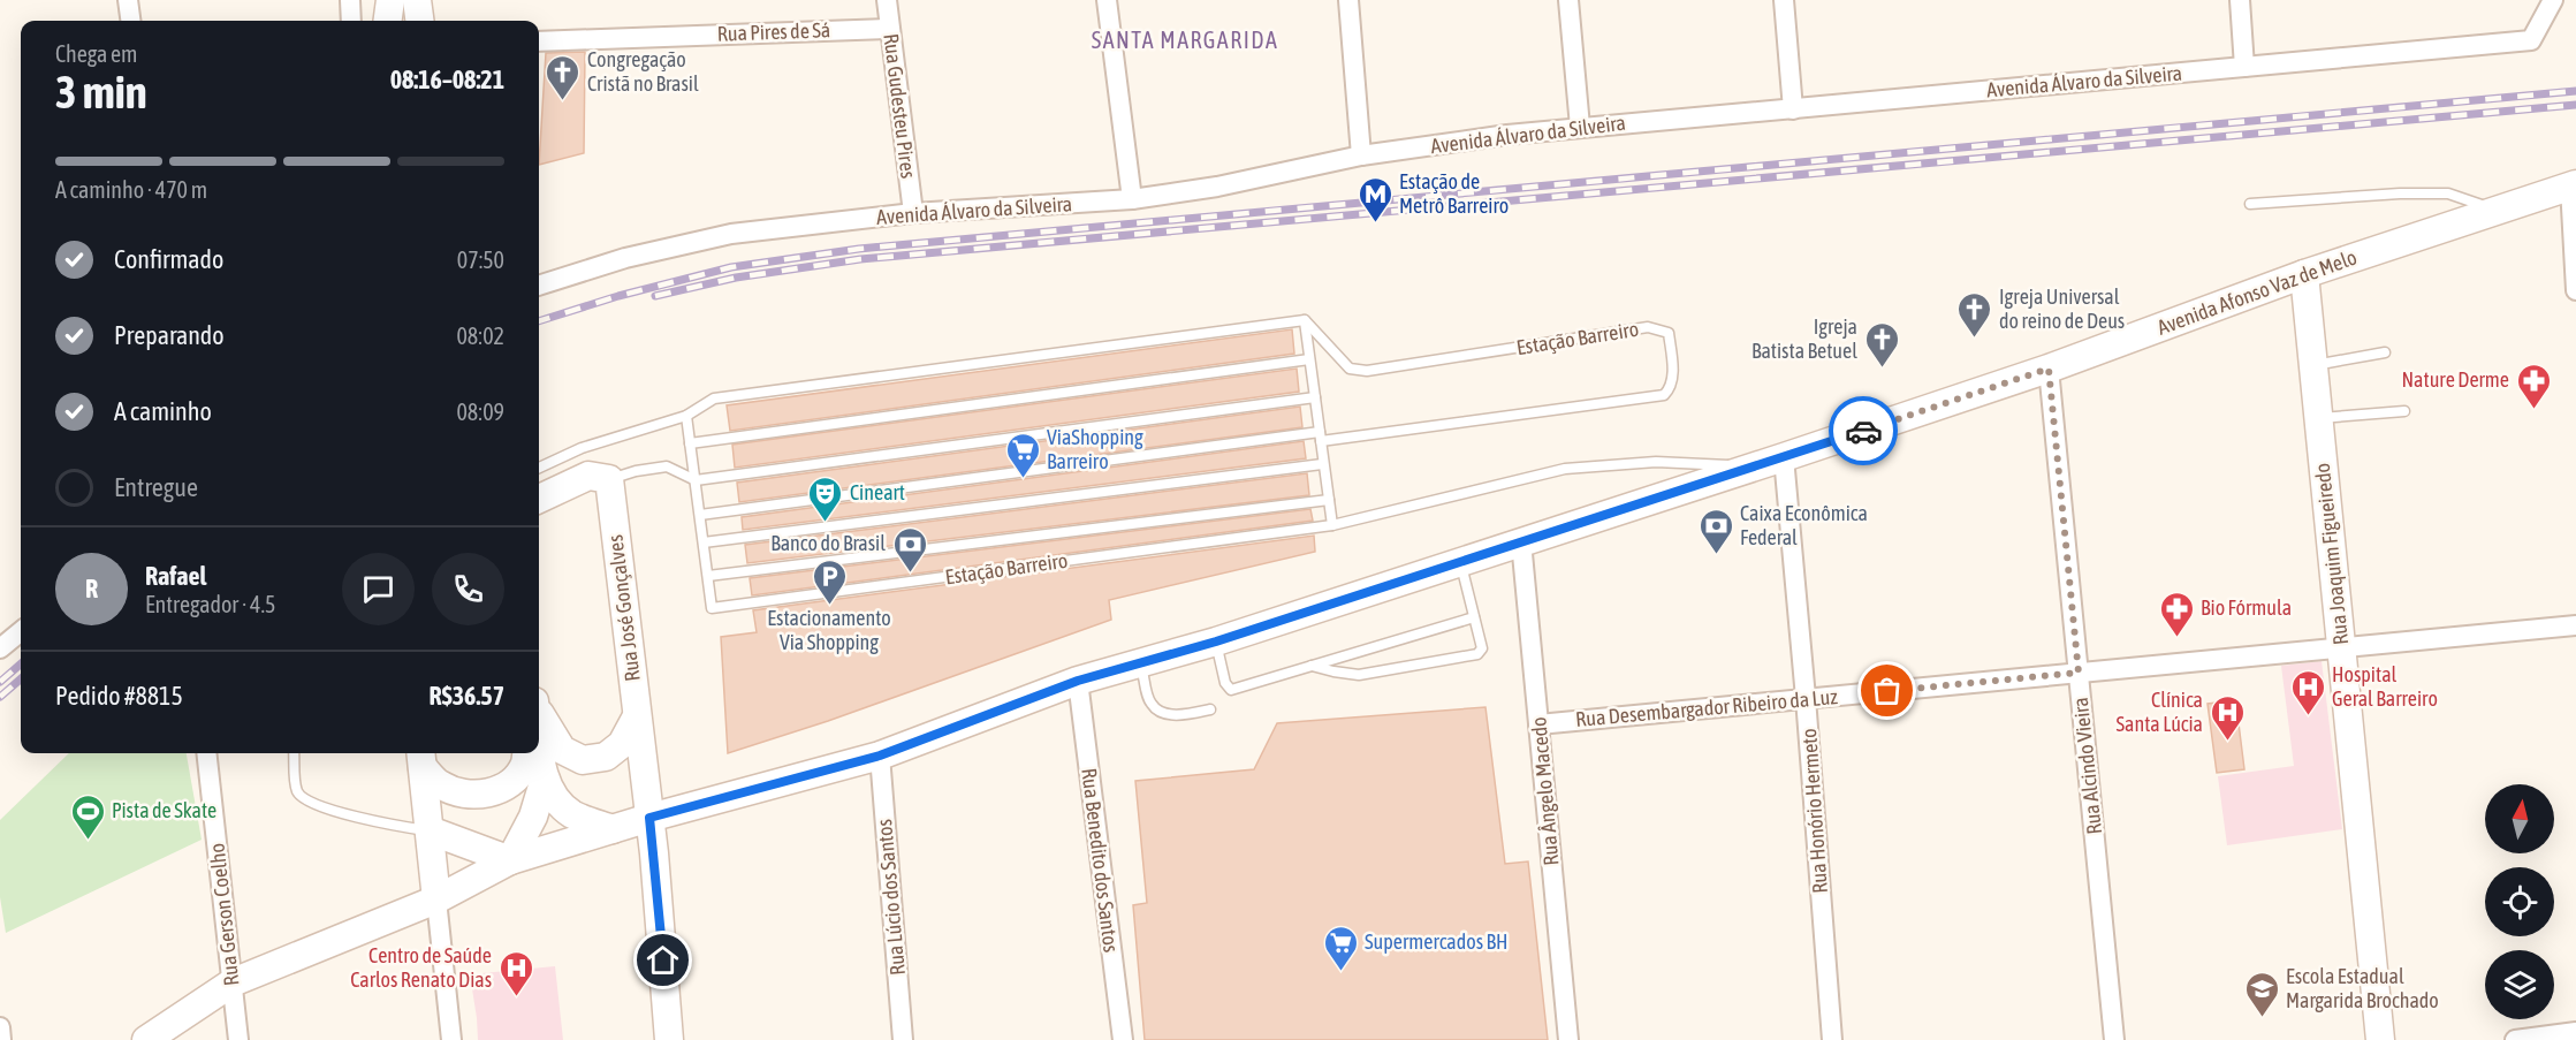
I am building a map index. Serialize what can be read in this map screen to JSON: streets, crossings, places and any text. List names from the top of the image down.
{
  "streets": {
    "main road": ["Avenida Afonso Vaz de Melo", "Rua Joaquim Figueiredo", "Rua José Gonçalves"],
    "street": [
      "Rua Pires de Sá",
      "Avenida Álvaro da Silveira",
      "Rua Gudesteu Pires",
      "Rua Desembargador Ribeiro da Luz",
      "Rua Alcindo Vieira",
      "Rua Ângelo Macedo",
      "Rua Honório Hermeto",
      "Rua Benedito dos Santos",
      "Rua Lúcio dos Santos",
      "Rua Gerson Coelho"
    ],
    "lane": ["Estação Barreiro"]
  },
  "crossings": [
    ["Rua Pires de Sá", "Rua Gudesteu Pires"],
    ["Avenida Álvaro da Silveira", "Rua Gudesteu Pires"],
    ["Avenida Afonso Vaz de Melo", "Estação Barreiro"],
    ["Avenida Afonso Vaz de Melo", "Rua Joaquim Figueiredo"],
    ["Avenida Afonso Vaz de Melo", "Rua José Gonçalves"],
    ["Avenida Afonso Vaz de Melo", "Rua Alcindo Vieira"],
    ["Avenida Afonso Vaz de Melo", "Rua Ângelo Macedo"],
    ["Avenida Afonso Vaz de Melo", "Rua Honório Hermeto"],
    ["Avenida Afonso Vaz de Melo", "Rua Benedito dos Santos"],
    ["Avenida Afonso Vaz de Melo", "Rua Lúcio dos Santos"],
    ["Avenida Afonso Vaz de Melo", "Rua Gerson Coelho"],
    ["Rua Joaquim Figueiredo", "Rua Desembargador Ribeiro da Luz"],
    ["Rua Desembargador Ribeiro da Luz", "Rua Alcindo Vieira"],
    ["Rua Desembargador Ribeiro da Luz", "Rua Ângelo Macedo"],
    ["Rua Desembargador Ribeiro da Luz", "Rua Honório Hermeto"]
  ],
  "districts": ["SANTA MARGARIDA"],
  "places": {
    "church": ["Congregação Cristã no Brasil", "Igreja Universal do reino de Deus", "Igreja Batista Betuel"],
    "metro station": ["Estação de Metrô Barreiro"],
    "pharmacy": ["Nature Derme", "Bio Fórmula"],
    "supermarket": ["ViaShopping Barreiro", "Supermercados BH"],
    "theatre": ["Cineart"],
    "bank": ["Caixa Econômica Federal", "Banco do Brasil"],
    "parking": ["Estacionamento Via Shopping"],
    "hospital": ["Hospital Geral Barreiro", "Clínica Santa Lúcia", "Centro de Saúde Carlos Renato Dias"],
    "sports": ["Pista de Skate"],
    "school or university": ["Escola Estadual Margarida Brochado"]
  },
  "north": "top",
  "page": {
    "heading": ["3 min", "Chega em", "08:16–08:21"],
    "panel": [
      "Rafael",
      "Entregador · 4.5",
      "Pedido #8815",
      "R$36.57"
    ],
    "bar": "A caminho · 470 m",
    "list": [
      ["Confirmado", "07:50"],
      ["Preparando", "08:02"],
      ["A caminho", "08:09"],
      "Entregue"
    ],
    "round": "R"
  }
}
